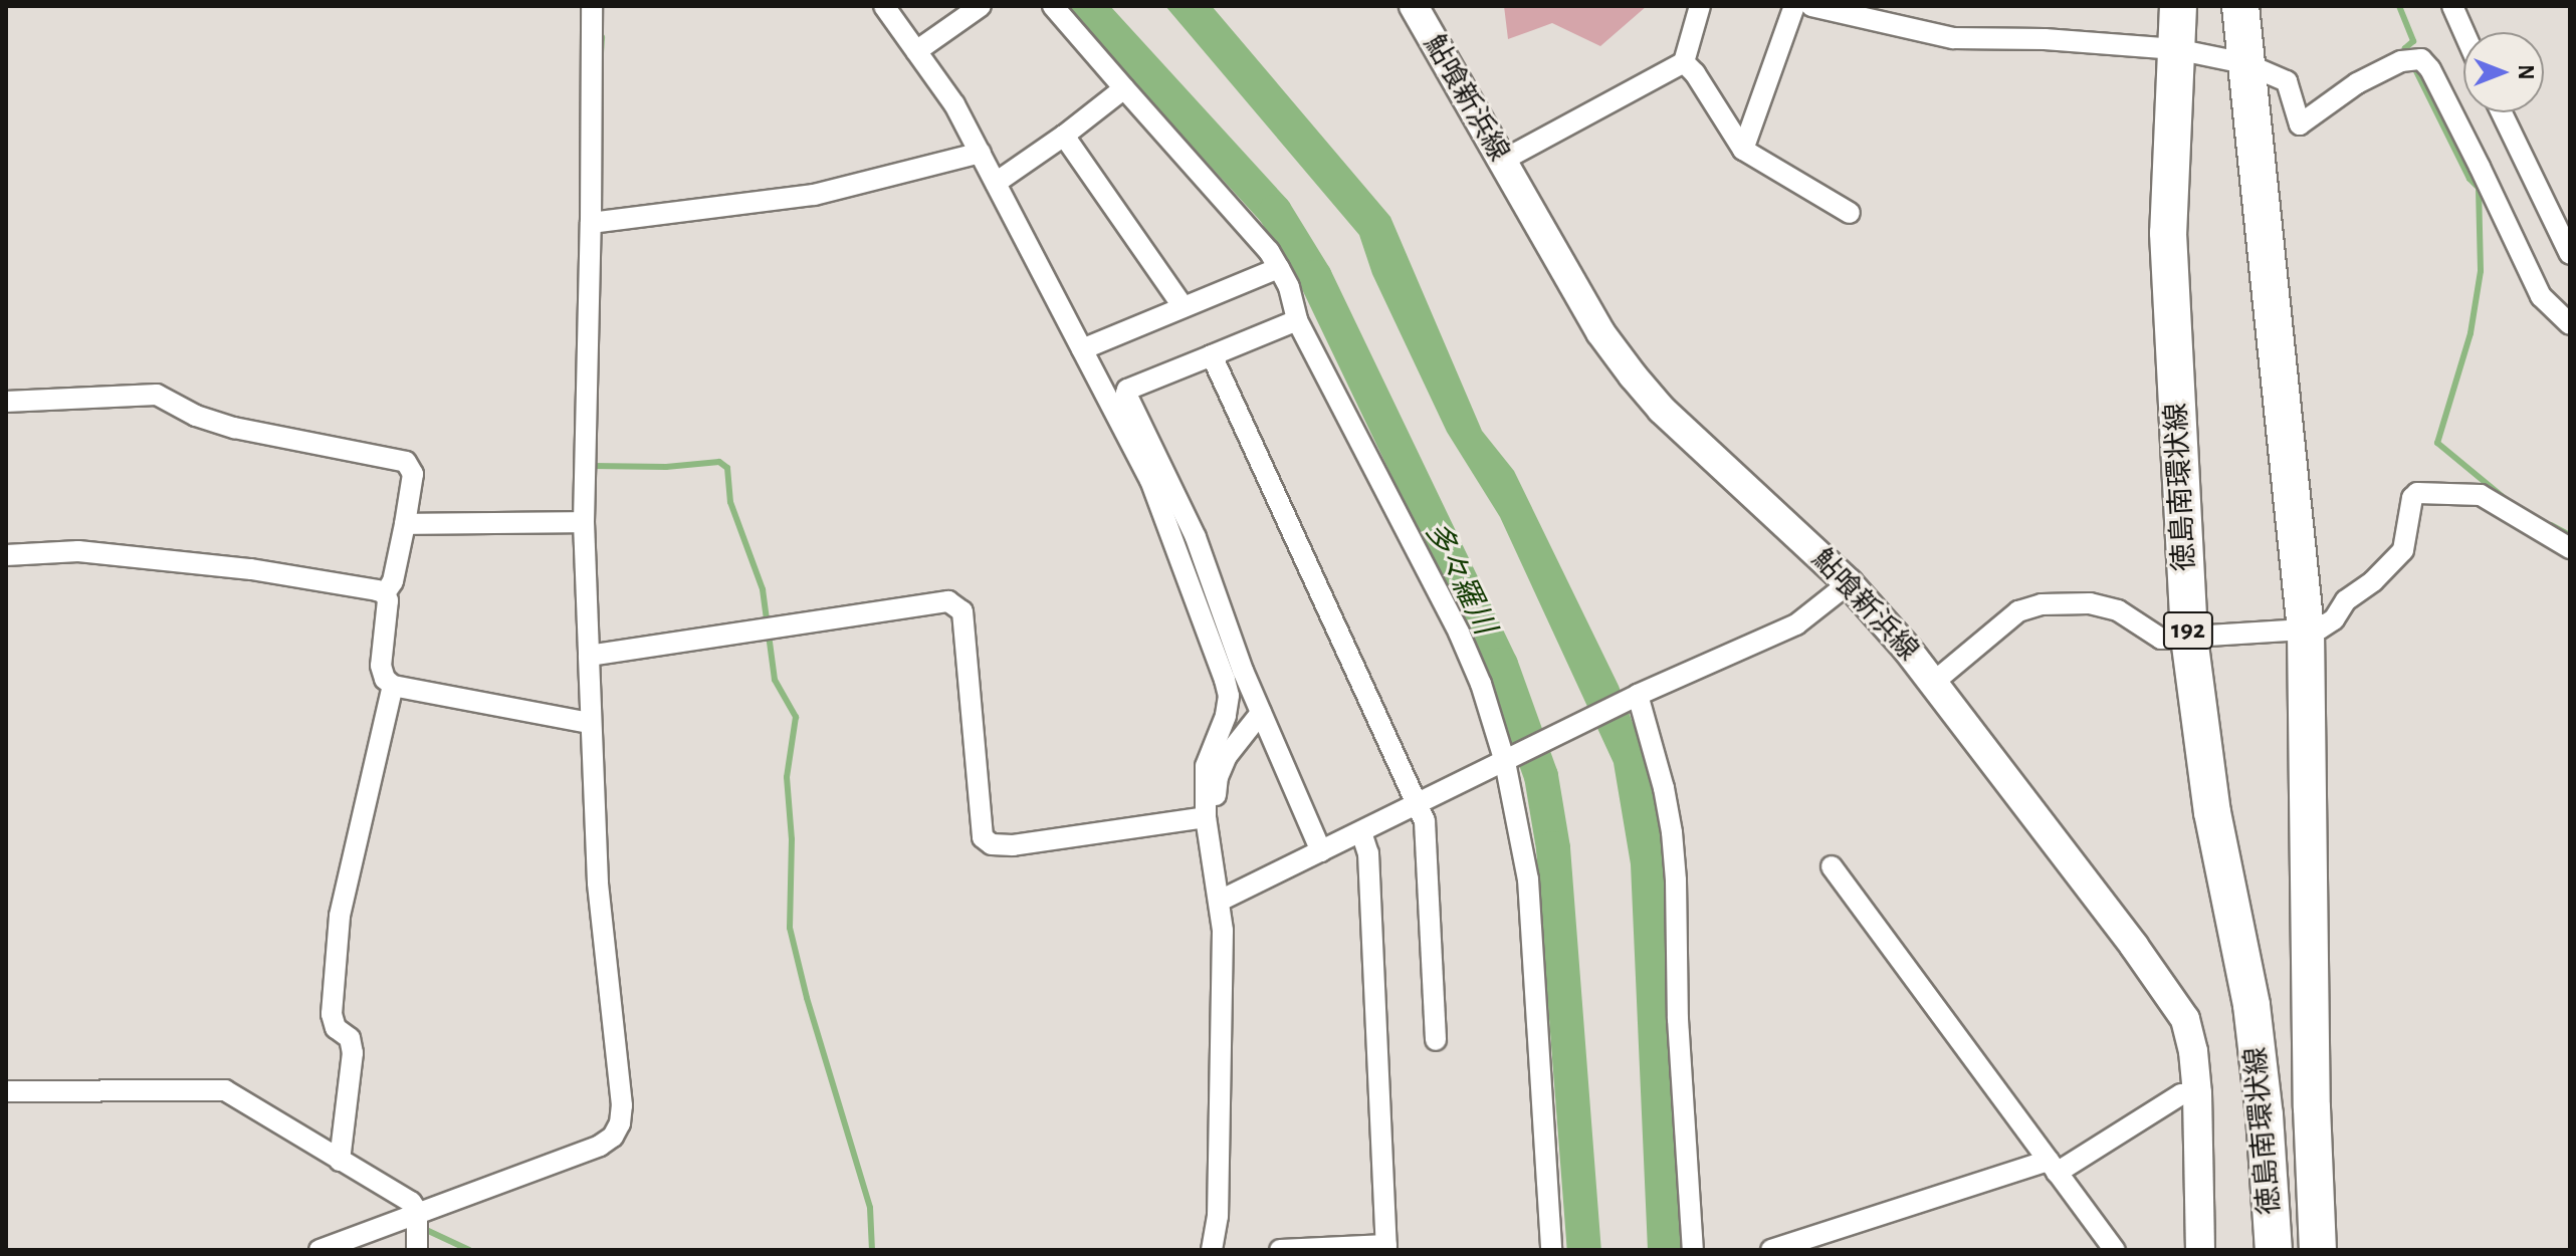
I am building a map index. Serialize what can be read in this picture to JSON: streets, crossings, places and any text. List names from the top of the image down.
{
  "streets": {
    "highway": ["徳島南環状線", "192"],
    "main road": ["鮎喰新浜線"]
  },
  "water": ["多々羅川"],
  "north": "right"
}
